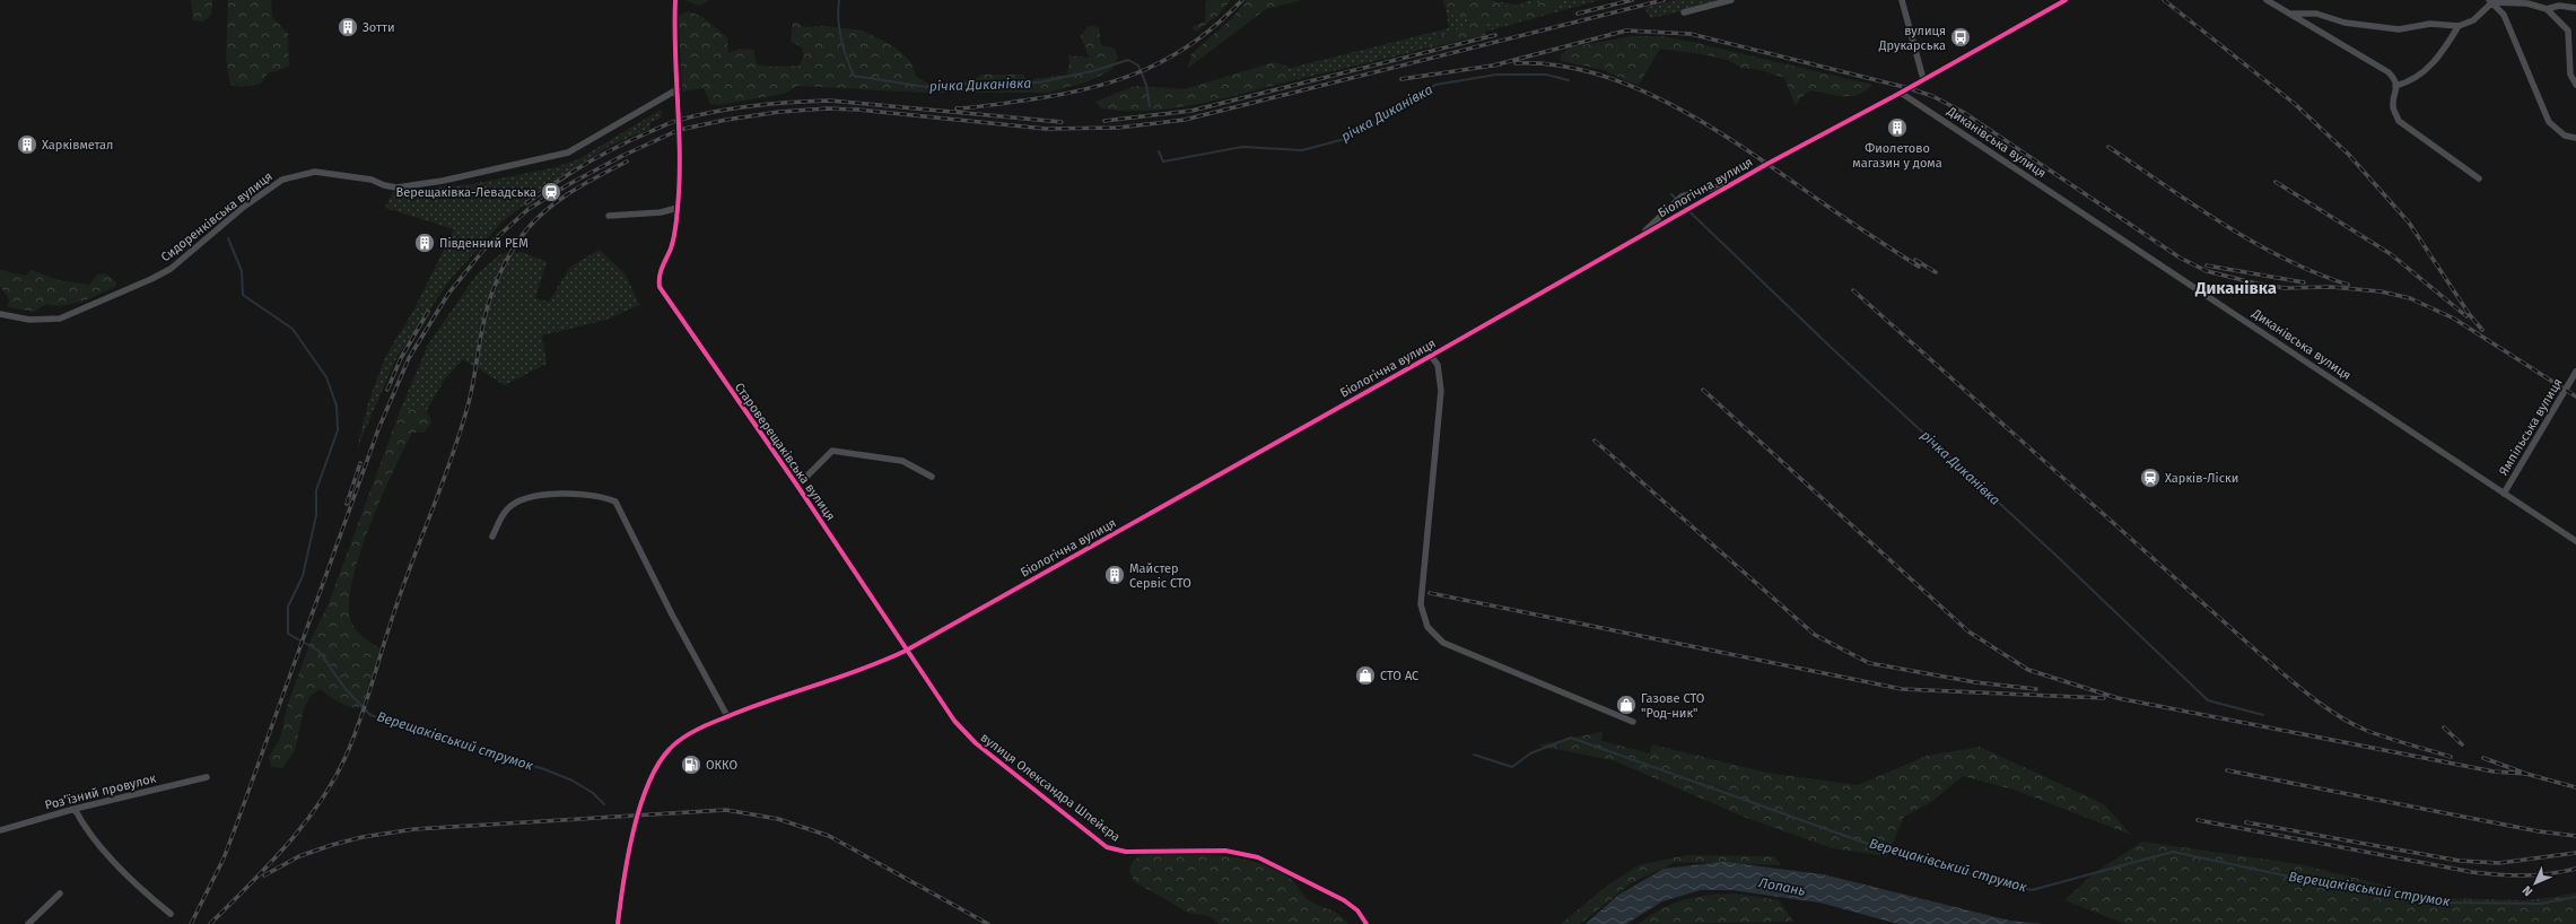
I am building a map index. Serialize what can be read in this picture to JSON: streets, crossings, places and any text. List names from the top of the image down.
{
  "streets": {
    "street": [
      "Диканівська вулиця",
      "Біологічна вулиця",
      "Сидоренківська вулиця",
      "Ямпільська вулиця",
      "Староверещаківська вулиця",
      "вулиця Олександра Шпейєра",
      "Роз’їзний провулок"
    ]
  },
  "crossings": [
    ["Диканівська вулиця", "Біологічна вулиця"],
    ["Диканівська вулиця", "Ямпільська вулиця"],
    ["Біологічна вулиця", "Староверещаківська вулиця"],
    ["Біологічна вулиця", "вулиця Олександра Шпейєра"],
    ["Староверещаківська вулиця", "вулиця Олександра Шпейєра"]
  ],
  "districts": ["Диканівка"],
  "water": ["річка Диканівка", "Верещаківський струмок", "Лопань"],
  "places": {
    "building": [
      "Зотти",
      "Фиолетово магазин у дома",
      "Харківметал",
      "Південний РЕМ",
      "Майстер Сервіс СТО"
    ],
    "bus stop": ["вулиця Друкарська"],
    "station": ["Верещаківка-Левадська", "Харків-Ліски"],
    "shop": ["СТО АС", "Газове СТО \"Род-ник\""],
    "fuel station": ["ОККО"]
  },
  "north": "bottom left"
}
